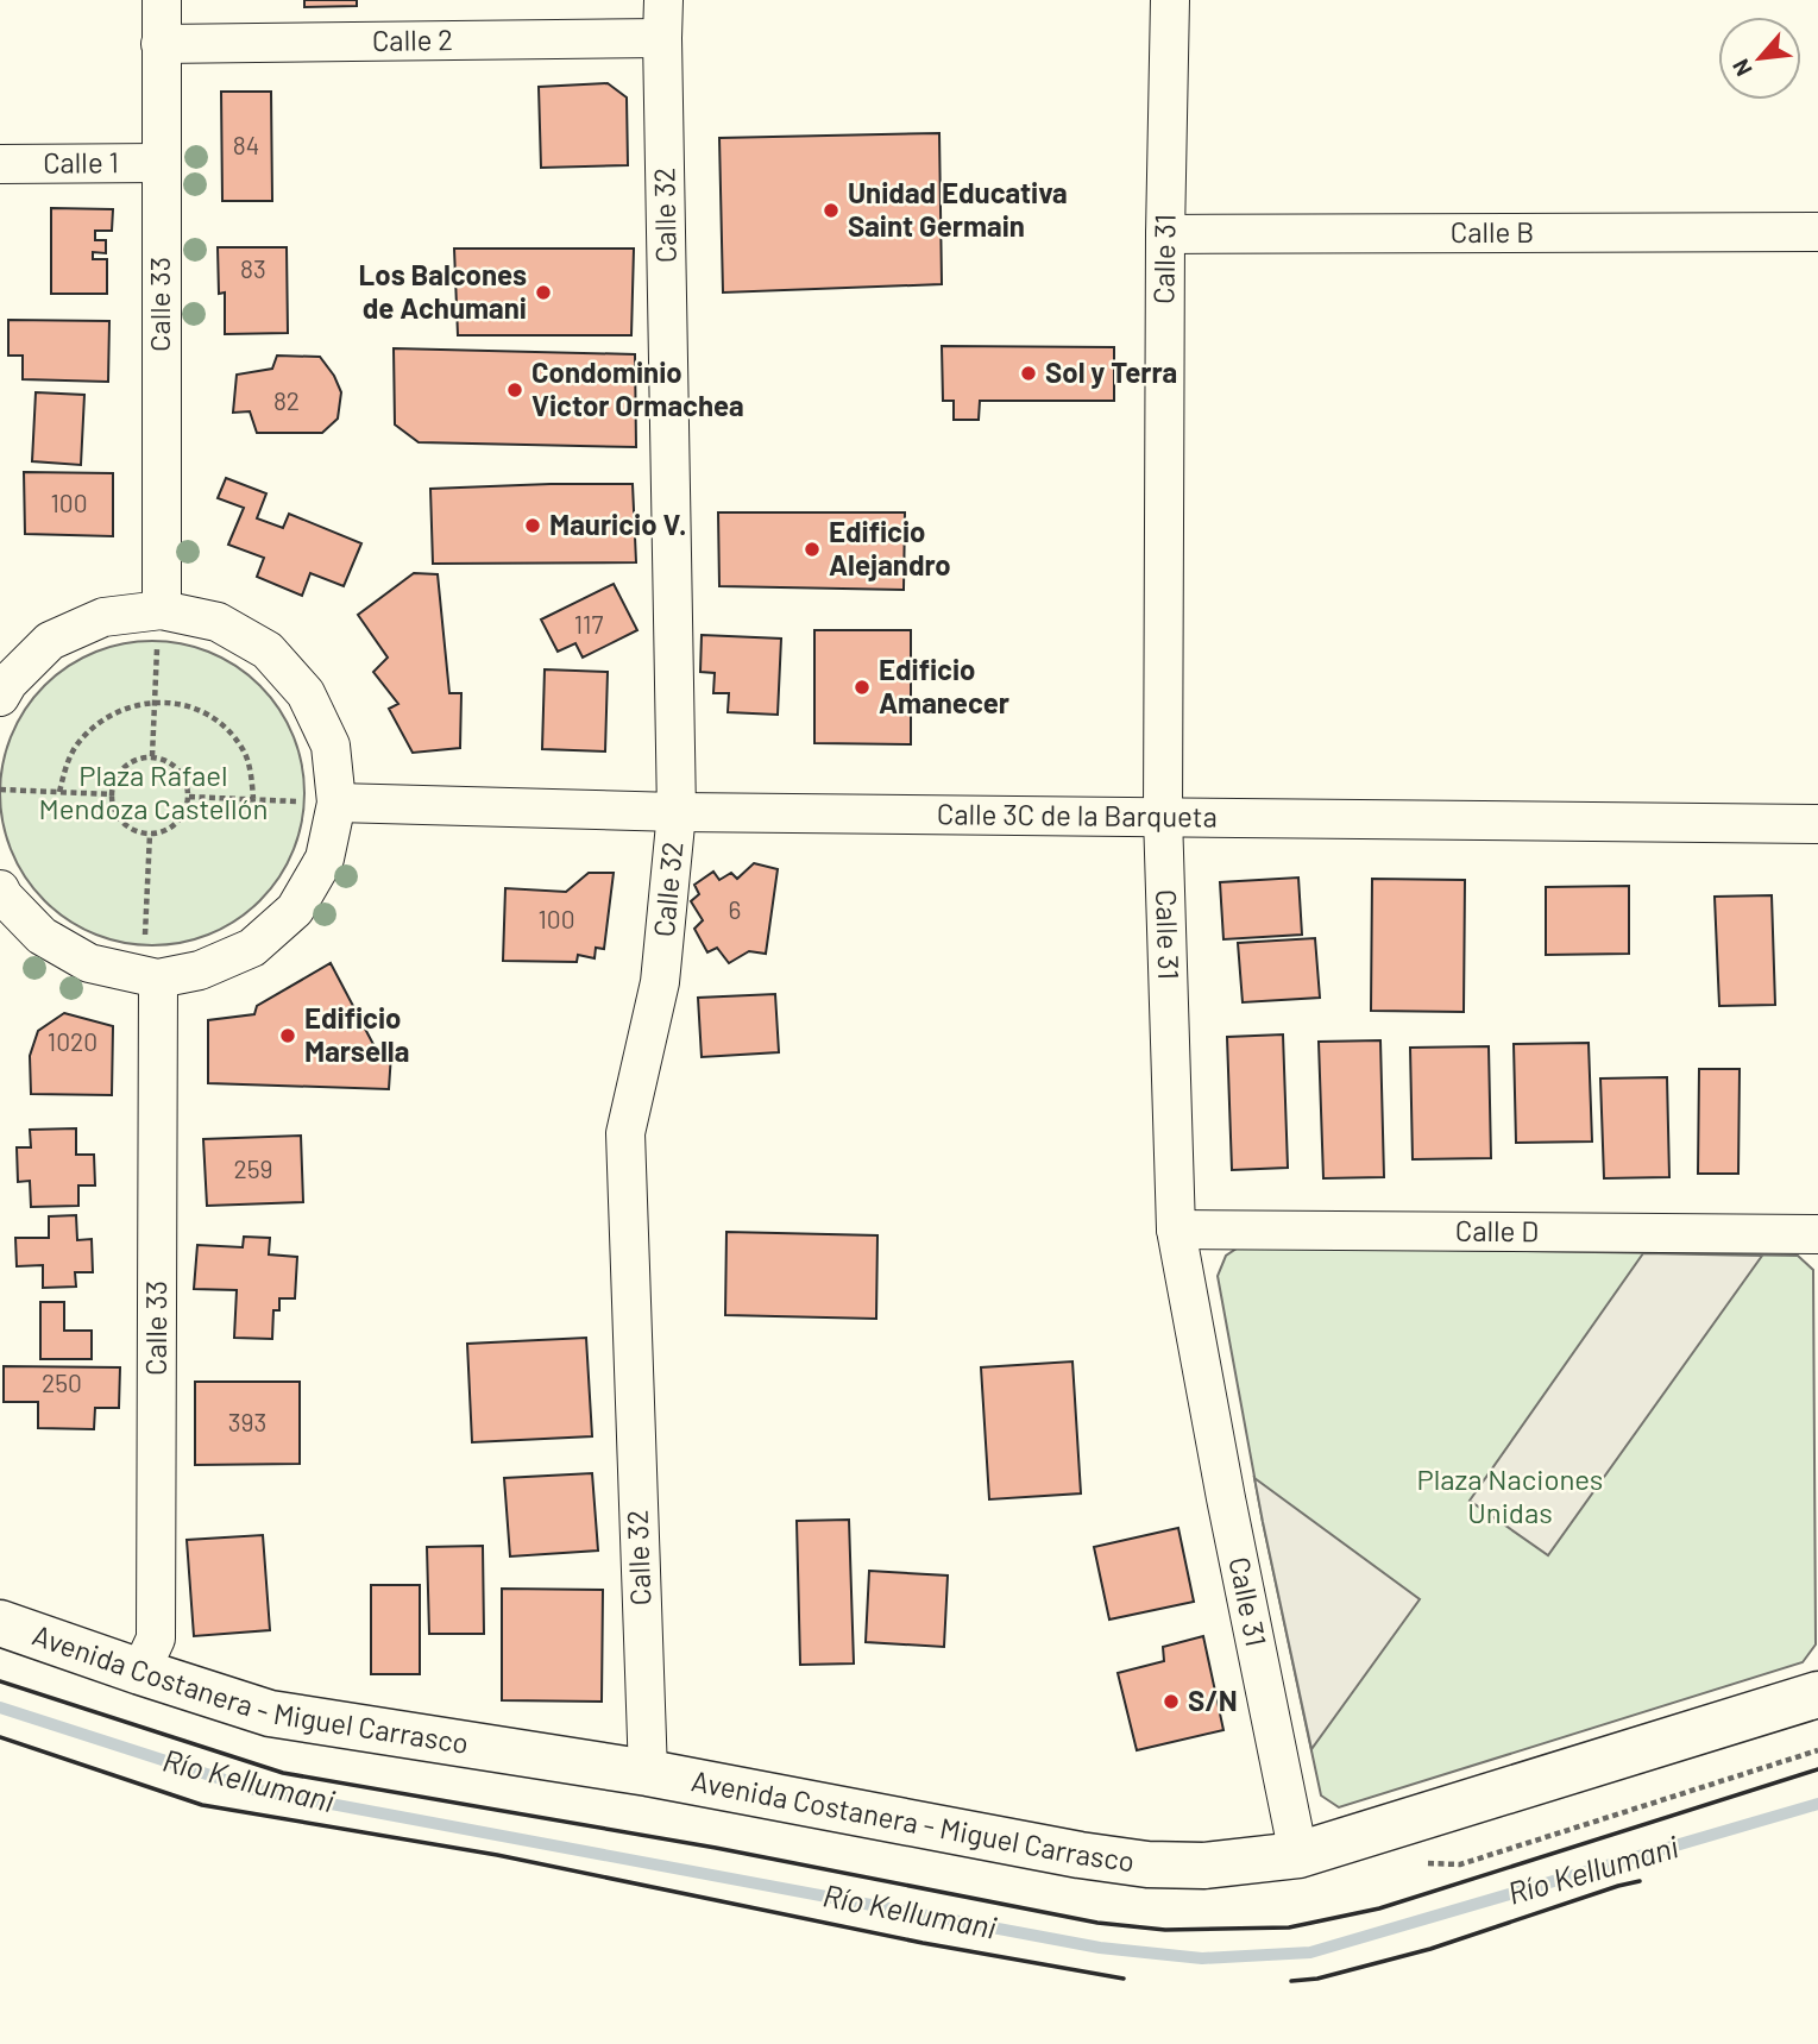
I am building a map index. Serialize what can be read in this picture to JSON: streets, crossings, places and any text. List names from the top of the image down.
{
  "streets": {
    "street": [
      "Calle 2",
      "Calle 1",
      "Calle 32",
      "Calle B",
      "Calle 31",
      "Calle 33",
      "Calle 3C de la Barqueta",
      "Calle D",
      "Avenida Costanera - Miguel Carrasco"
    ]
  },
  "crossings": [
    ["Calle 2", "Calle 32"],
    ["Calle 2", "Calle 33"],
    ["Calle 1", "Calle 33"],
    ["Calle 32", "Calle 3C de la Barqueta"],
    ["Calle 32", "Avenida Costanera - Miguel Carrasco"],
    ["Calle B", "Calle 31"],
    ["Calle 31", "Calle 3C de la Barqueta"],
    ["Calle 31", "Calle D"],
    ["Calle 31", "Avenida Costanera - Miguel Carrasco"],
    ["Calle 33", "Avenida Costanera - Miguel Carrasco"]
  ],
  "water": ["Río Kellumani"],
  "parks": ["Plaza Rafael Mendoza Castellón", "Plaza Naciones Unidas"],
  "places": [
    "Unidad Educativa Saint Germain",
    "Los Balcones de Achumani",
    "Sol y Terra",
    "Condominio Victor Ormachea",
    "Mauricio V.",
    "Edificio Alejandro",
    "Edificio Amanecer",
    "Edificio Marsella",
    "S/N"
  ],
  "house_numbers": [
    "84",
    "83",
    "82",
    "100",
    "117",
    "6",
    "100",
    "1020",
    "259",
    "250",
    "393"
  ],
  "north": "bottom left"
}
